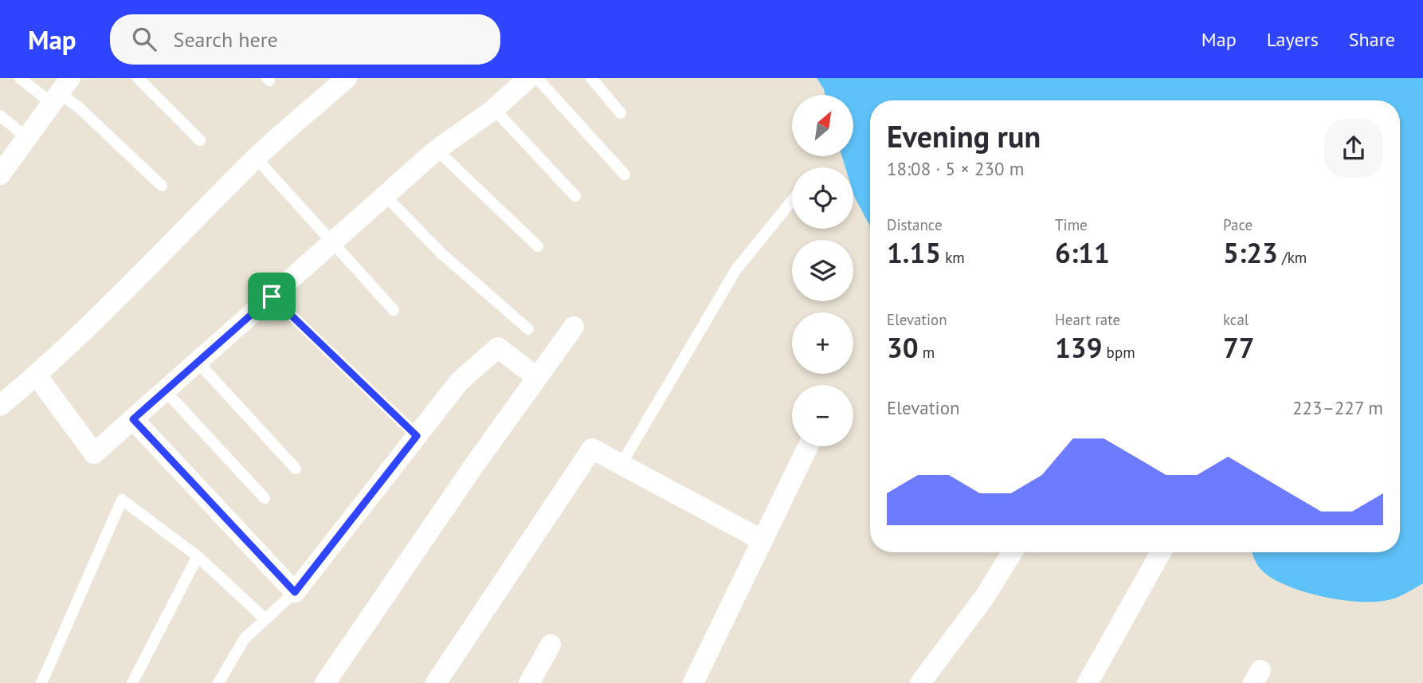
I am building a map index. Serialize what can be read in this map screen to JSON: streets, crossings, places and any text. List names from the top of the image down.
{
  "north": "top right",
  "page": {
    "header": "Map",
    "search": "Search here",
    "nav": ["Map", "Layers", "Share"],
    "map_buttons": ["+", "−"],
    "heading": ["Evening run", "18:08 · 5 × 230 m"],
    "stats": [
      ["Distance", "1.15 km"],
      ["Time", "6:11"],
      ["Pace", "5:23 /km"],
      ["Elevation", "30 m"],
      ["Heart rate", "139 bpm"],
      ["kcal", "77"]
    ],
    "chart": ["Elevation", "223–227 m"]
  }
}
